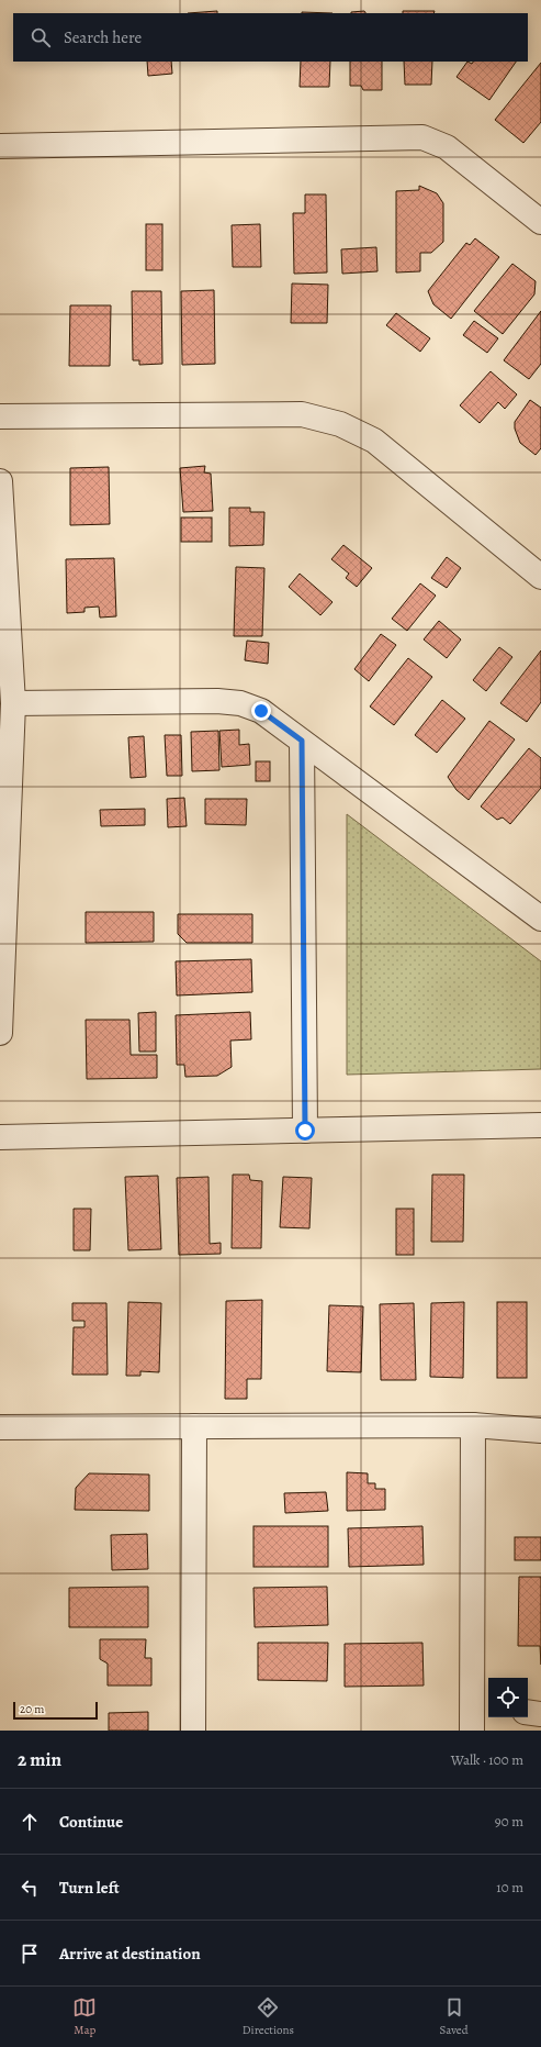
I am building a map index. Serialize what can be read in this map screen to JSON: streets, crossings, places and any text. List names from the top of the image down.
{
  "scale_bar": "20 m",
  "page": {
    "search": "Search here",
    "scale": "20 m",
    "heading": ["2 min", "Walk · 100 m"],
    "list": [
      ["Continue", "90 m"],
      ["Turn left", "10 m"],
      "Arrive at destination"
    ],
    "nav": ["Map", "Directions", "Saved"]
  }
}
